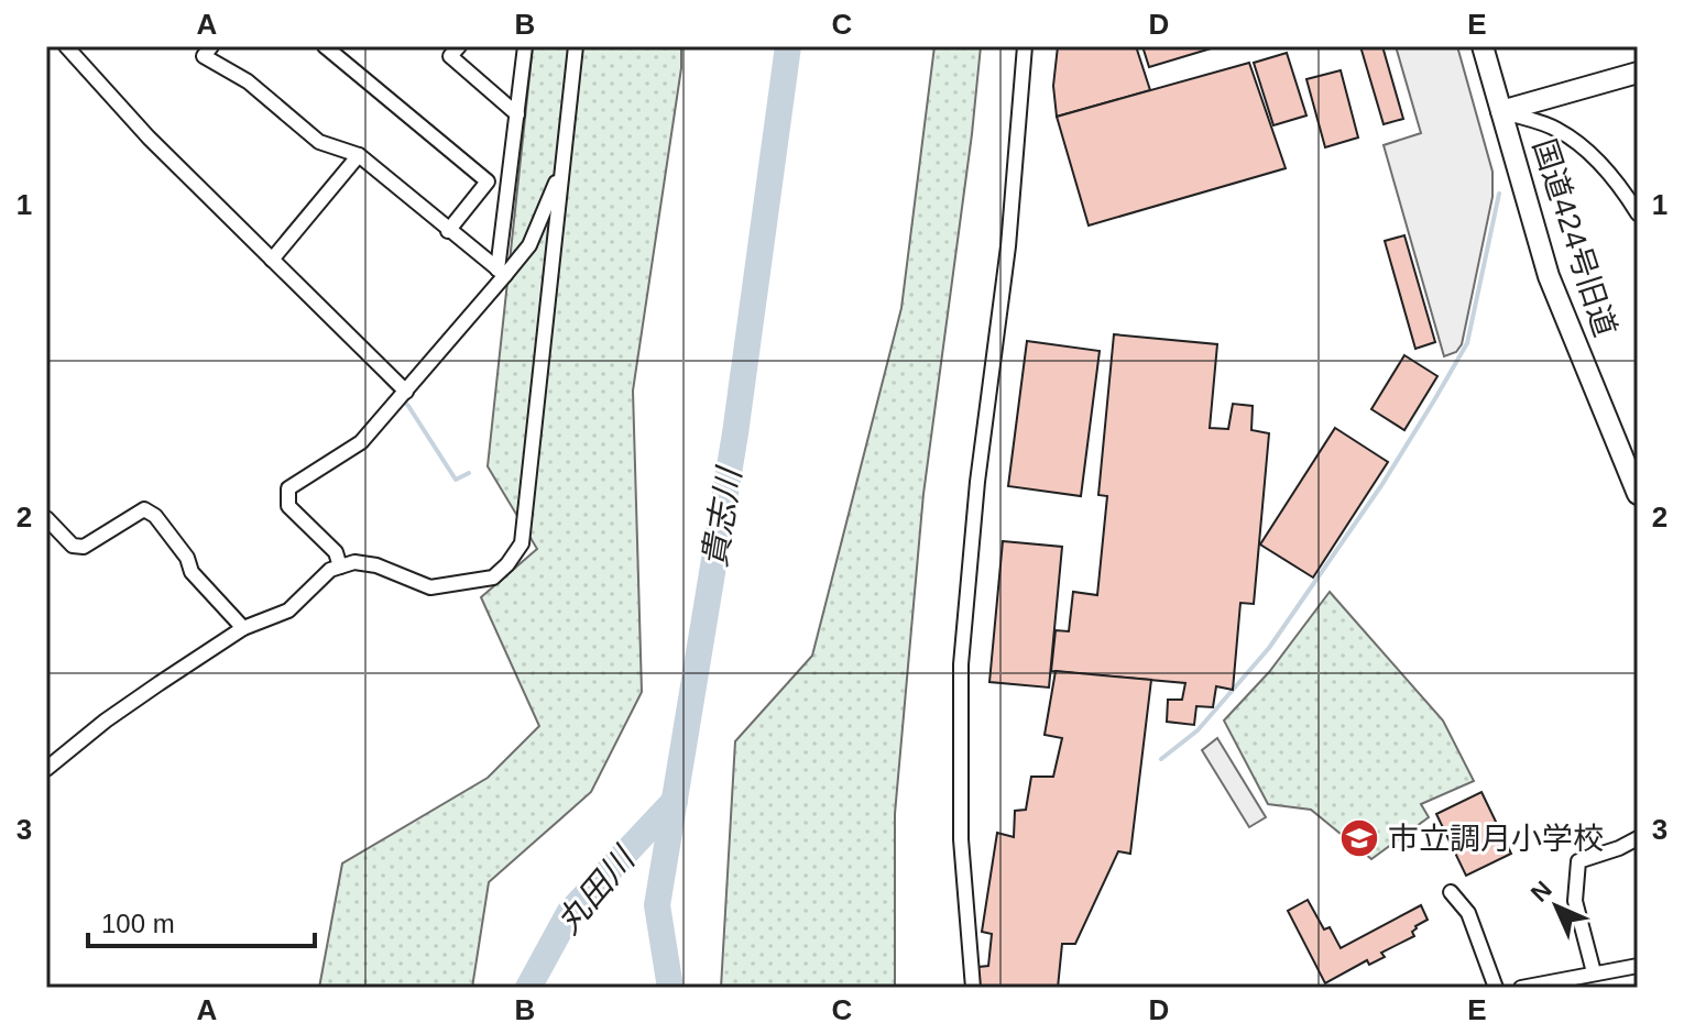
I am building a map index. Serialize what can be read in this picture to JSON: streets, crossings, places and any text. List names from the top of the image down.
{
  "streets": {
    "street": ["国道424号旧道"]
  },
  "water": ["貴志川", "丸田川"],
  "places": {
    "school or university": ["市立調月小学校"]
  },
  "scale_bar": "100 m",
  "north": "top left",
  "grid": {
    "columns": [
      "A",
      "B",
      "C",
      "D",
      "E"
    ],
    "rows": ["1", "2", "3"]
  }
}
